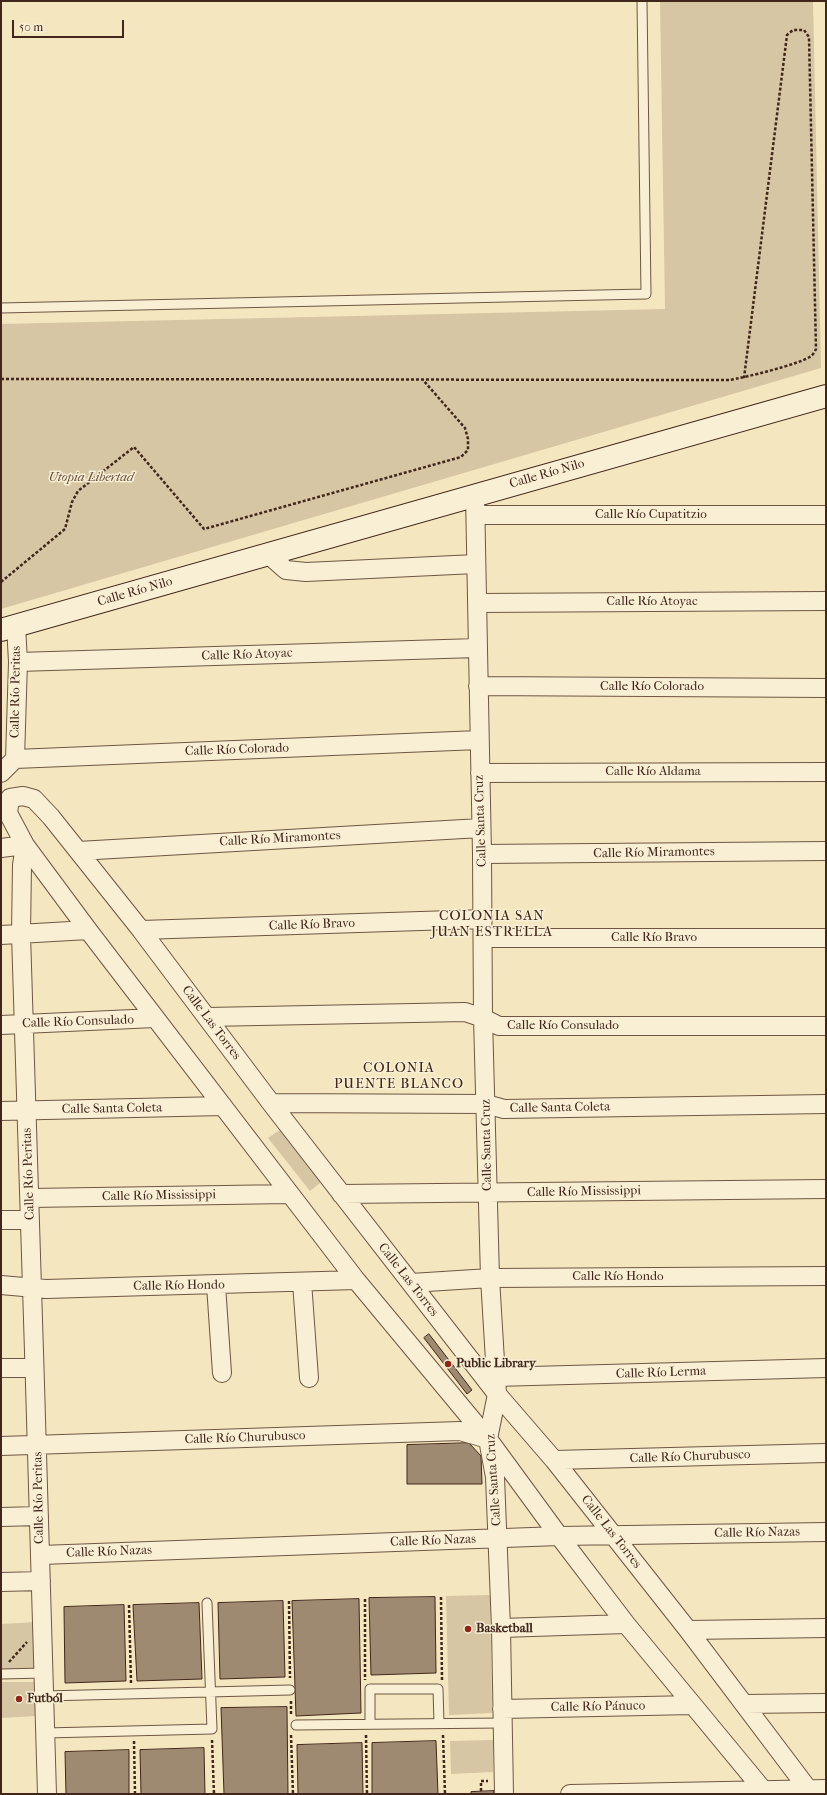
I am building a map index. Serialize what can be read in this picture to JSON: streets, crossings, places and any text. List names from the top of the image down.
{
  "streets": {
    "street": [
      "Calle Río Nilo",
      "Calle Río Cupatitzio",
      "Calle Río Atoyac",
      "Calle Río Colorado",
      "Calle Río Peritas",
      "Calle Río Aldama",
      "Calle Santa Cruz",
      "Calle Río Miramontes",
      "Calle Río Bravo",
      "Calle Río Consulado",
      "Calle Las Torres",
      "Calle Santa Coleta",
      "Calle Río Mississippi",
      "Calle Río Hondo",
      "Calle Río Lerma",
      "Calle Río Churubusco",
      "Calle Río Nazas",
      "Calle Río Pánuco"
    ]
  },
  "crossings": [
    ["Calle Río Nilo", "Calle Río Cupatitzio"],
    ["Calle Río Nilo", "Calle Río Peritas"],
    ["Calle Río Nilo", "Calle Santa Cruz"],
    ["Calle Río Cupatitzio", "Calle Santa Cruz"],
    ["Calle Río Atoyac", "Calle Río Peritas"],
    ["Calle Río Atoyac", "Calle Santa Cruz"],
    ["Calle Río Colorado", "Calle Río Peritas"],
    ["Calle Río Colorado", "Calle Santa Cruz"],
    ["Calle Río Peritas", "Calle Río Consulado"],
    ["Calle Río Peritas", "Calle Santa Coleta"],
    ["Calle Río Peritas", "Calle Río Mississippi"],
    ["Calle Río Peritas", "Calle Río Hondo"],
    ["Calle Río Peritas", "Calle Río Churubusco"],
    ["Calle Río Peritas", "Calle Río Nazas"],
    ["Calle Río Aldama", "Calle Santa Cruz"],
    ["Calle Santa Cruz", "Calle Río Miramontes"],
    ["Calle Santa Cruz", "Calle Río Bravo"],
    ["Calle Santa Cruz", "Calle Río Consulado"],
    ["Calle Santa Cruz", "Calle Las Torres"],
    ["Calle Santa Cruz", "Calle Santa Coleta"],
    ["Calle Santa Cruz", "Calle Río Mississippi"],
    ["Calle Santa Cruz", "Calle Río Hondo"],
    ["Calle Santa Cruz", "Calle Río Lerma"],
    ["Calle Santa Cruz", "Calle Río Churubusco"],
    ["Calle Santa Cruz", "Calle Río Nazas"],
    ["Calle Santa Cruz", "Calle Río Pánuco"],
    ["Calle Río Miramontes", "Calle Las Torres"],
    ["Calle Río Bravo", "Calle Las Torres"],
    ["Calle Río Consulado", "Calle Las Torres"],
    ["Calle Las Torres", "Calle Santa Coleta"],
    ["Calle Las Torres", "Calle Río Mississippi"],
    ["Calle Las Torres", "Calle Río Hondo"],
    ["Calle Las Torres", "Calle Río Lerma"],
    ["Calle Las Torres", "Calle Río Churubusco"],
    ["Calle Las Torres", "Calle Río Nazas"]
  ],
  "districts": ["COLONIA SAN JUAN ESTRELLA", "COLONIA PUENTE BLANCO"],
  "parks": ["Utopia Libertad"],
  "places": ["Public Library", "Basketball", "Futból"],
  "scale_bar": "50 m"
}
